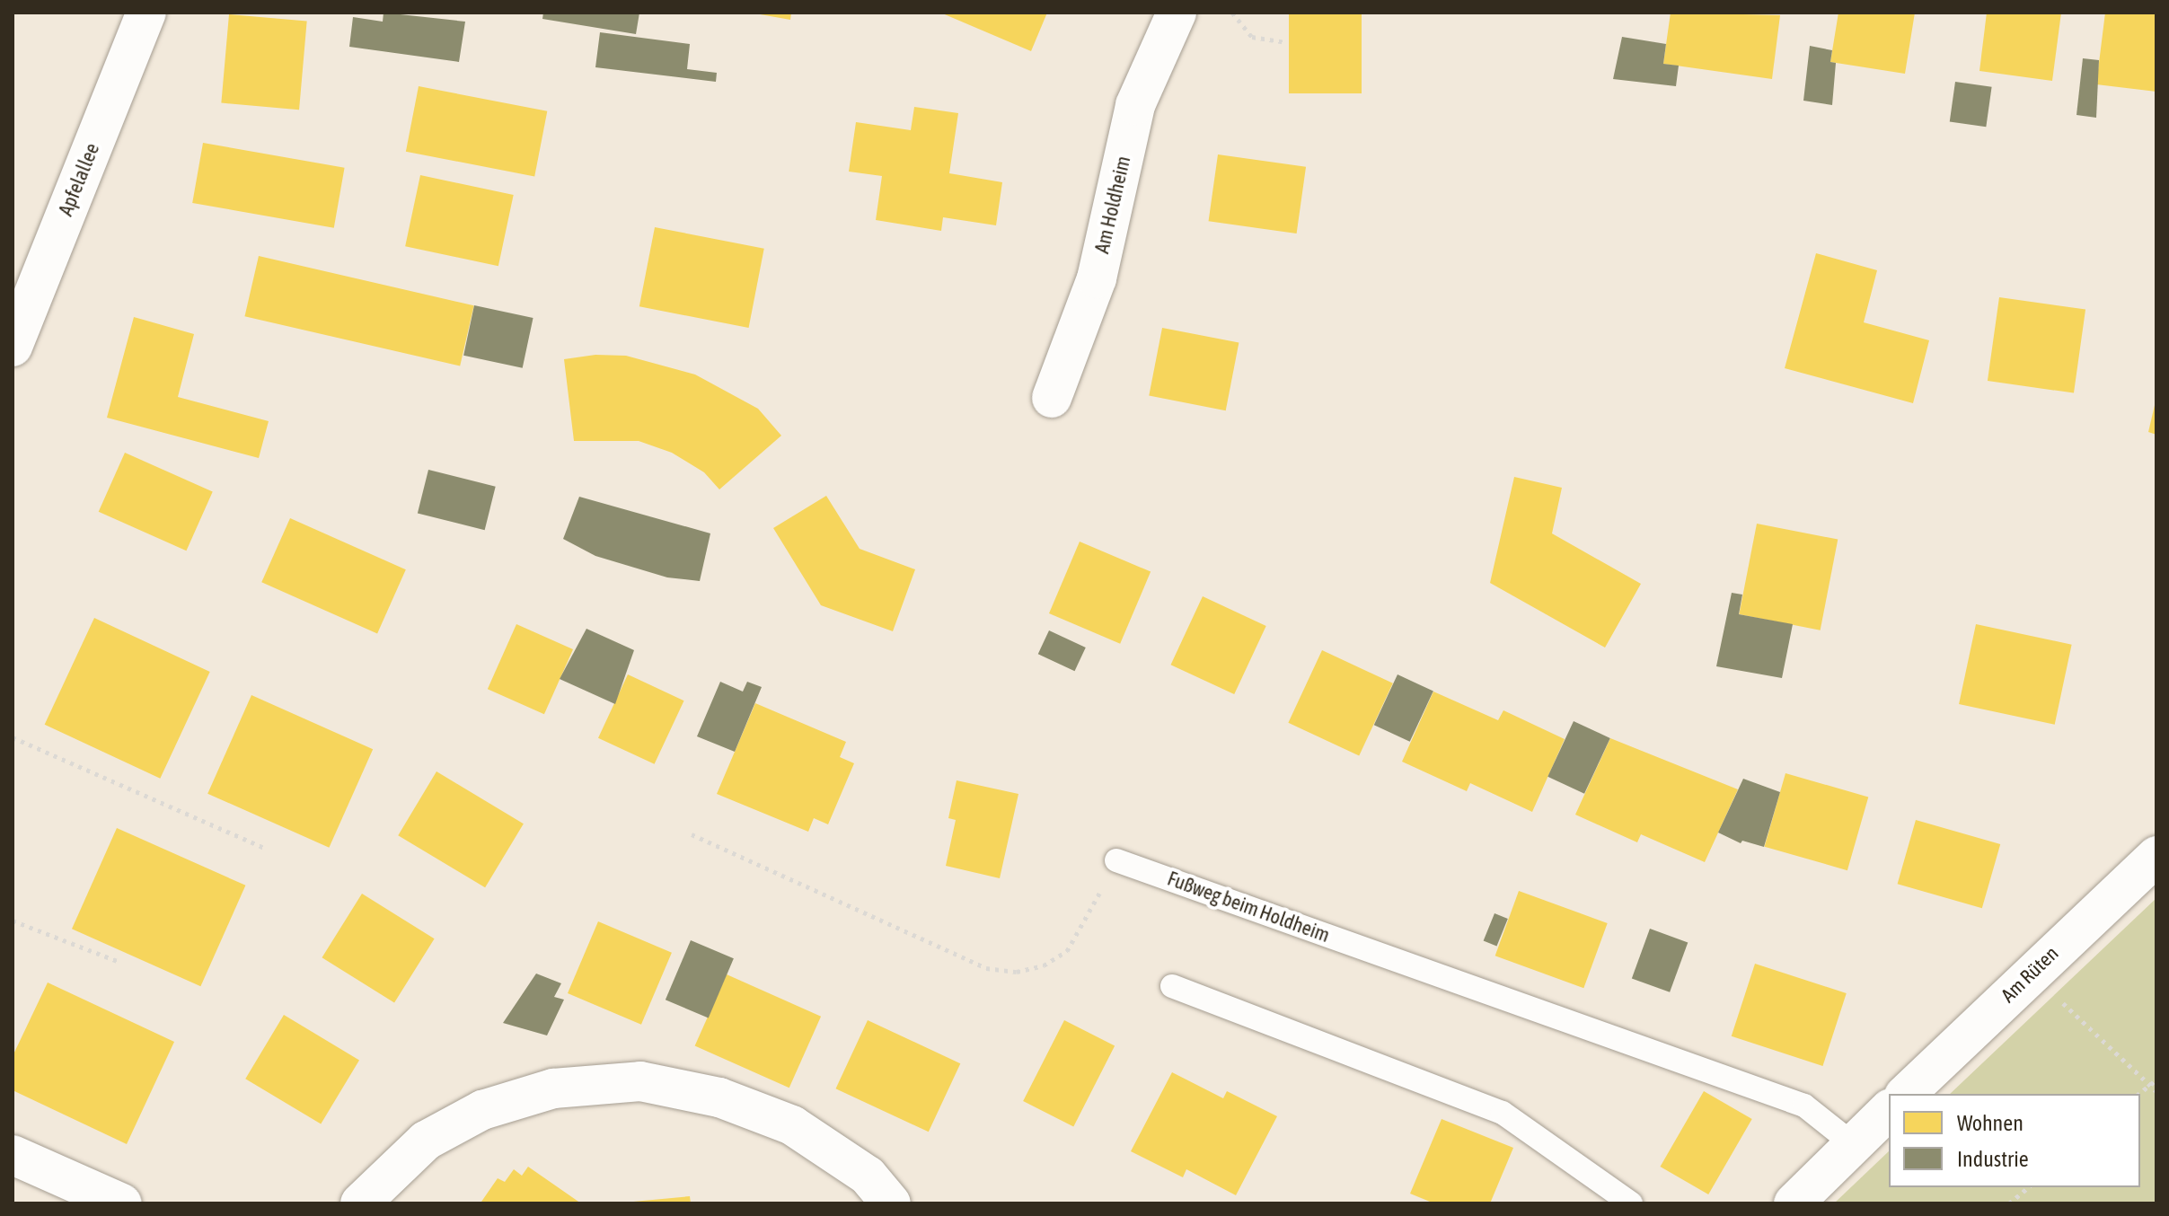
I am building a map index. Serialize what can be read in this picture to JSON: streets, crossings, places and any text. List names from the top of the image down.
{
  "streets": {
    "street": ["Apfelallee", "Am Holdheim", "Am Rüten"],
    "lane": ["Fußweg beim Holdheim"]
  },
  "legend": ["Wohnen", "Industrie"]
}
